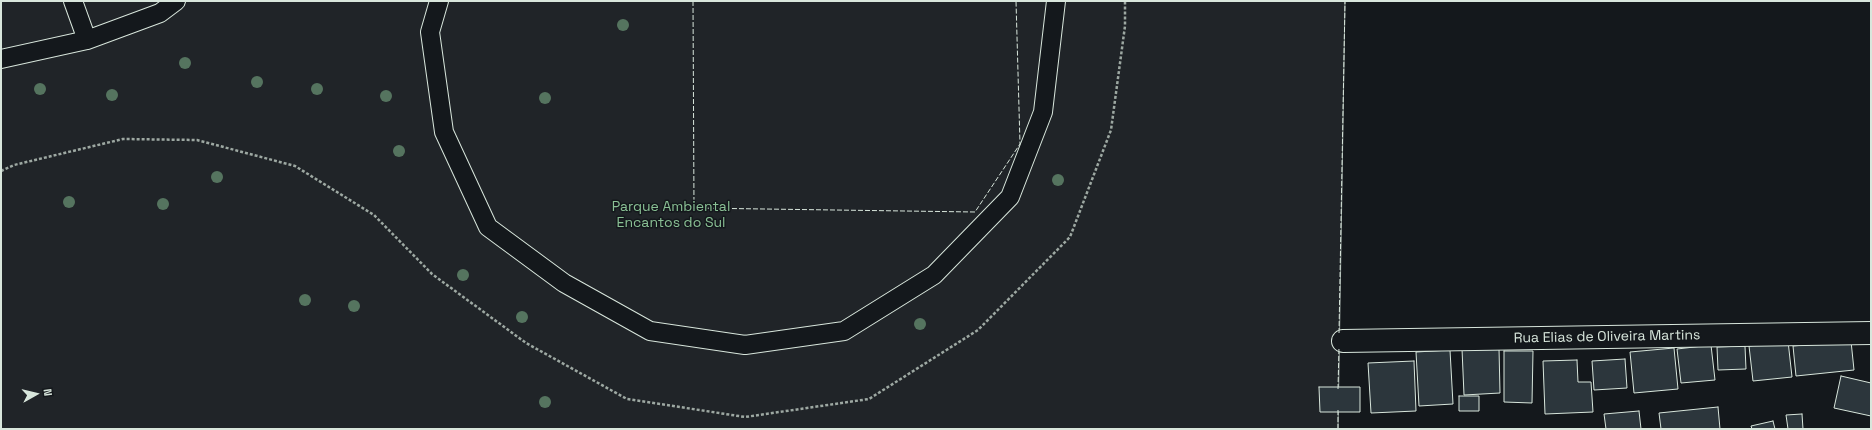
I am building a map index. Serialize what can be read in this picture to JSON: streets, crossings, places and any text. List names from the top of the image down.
{
  "streets": {
    "street": ["Rua Elias de Oliveira Martins"]
  },
  "parks": ["Parque Ambiental Encantos do Sul"],
  "north": "right"
}
